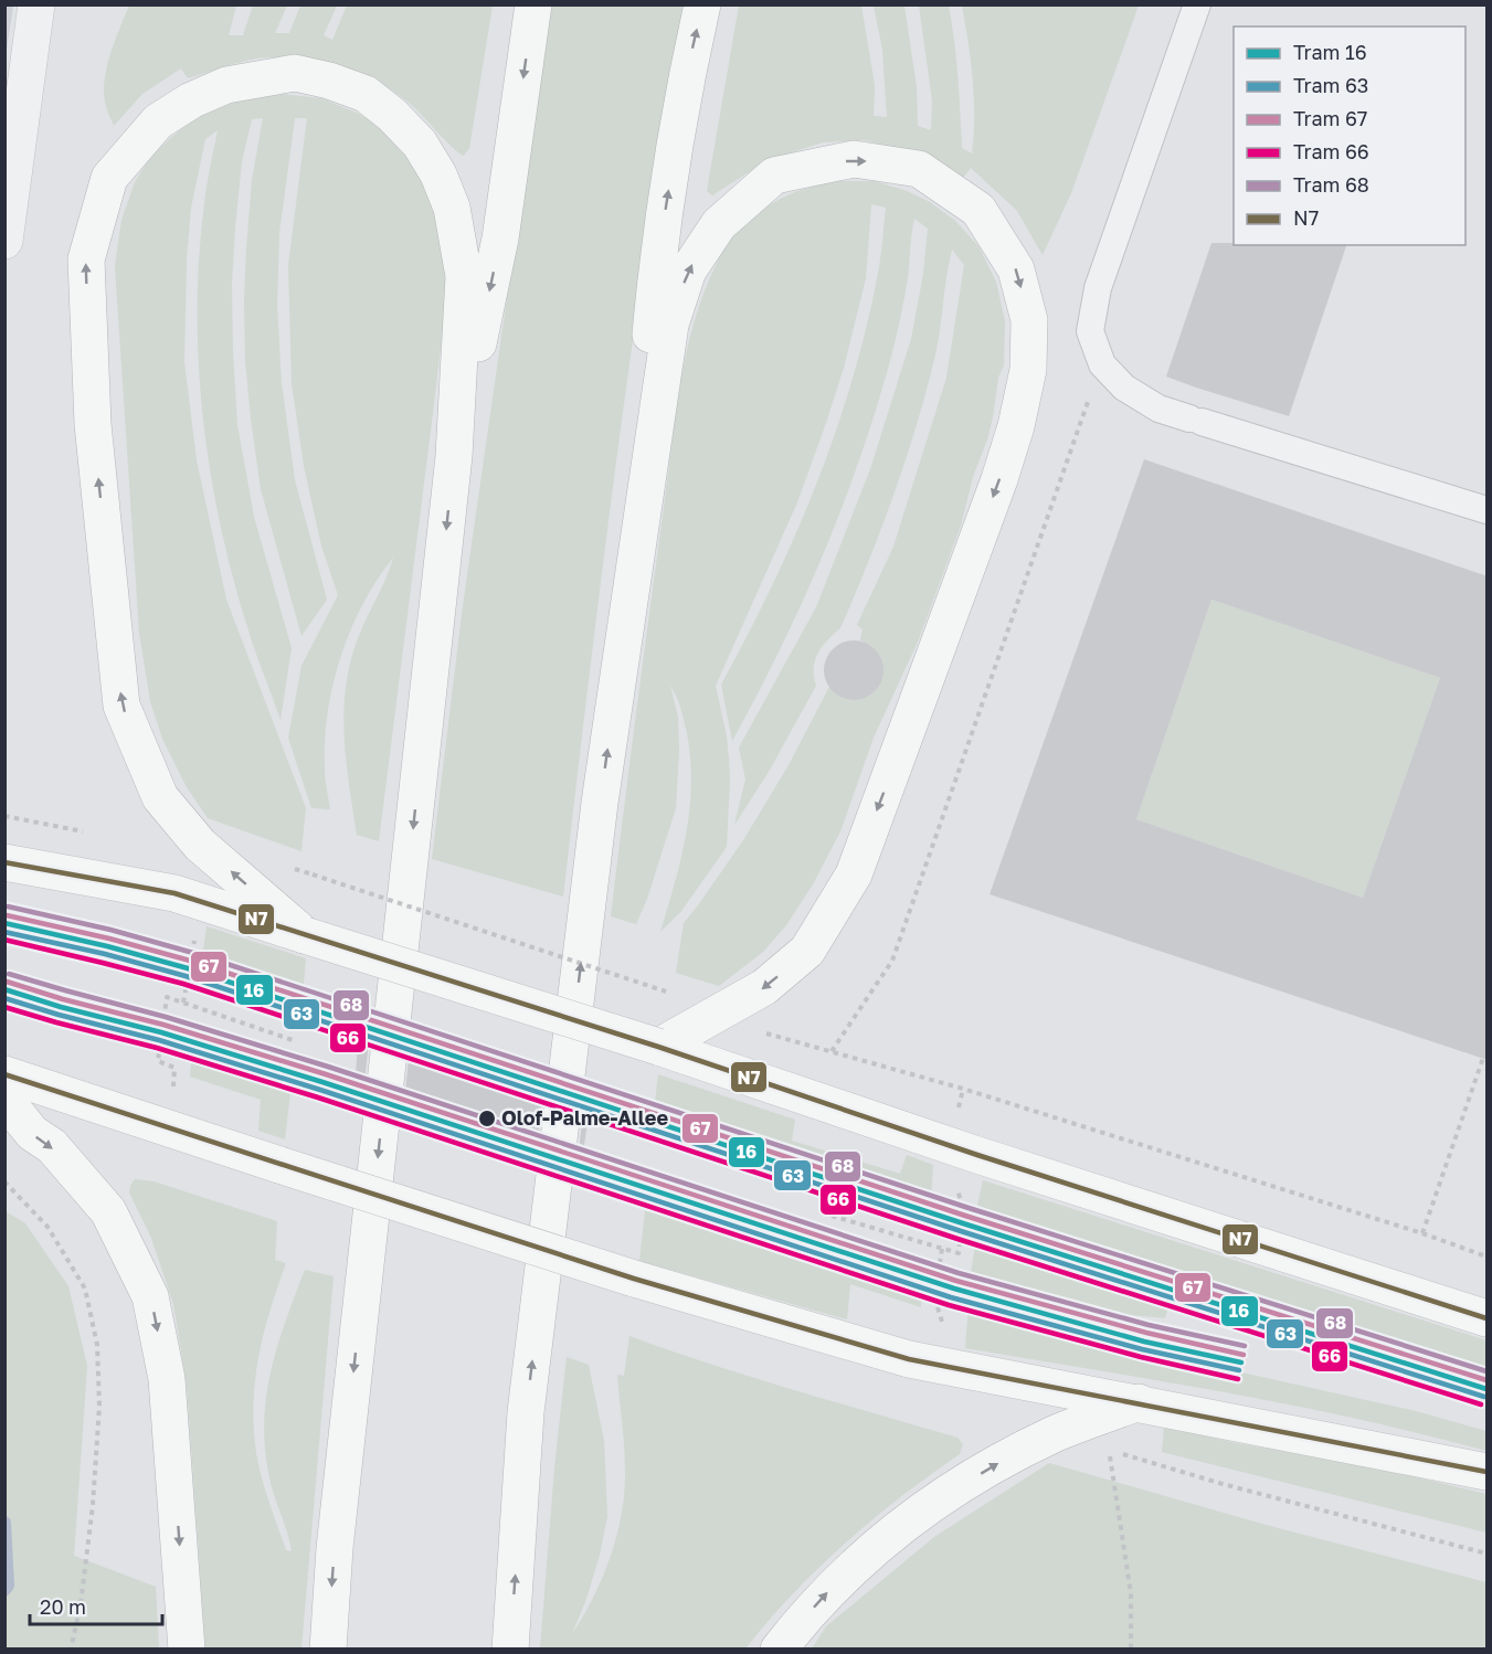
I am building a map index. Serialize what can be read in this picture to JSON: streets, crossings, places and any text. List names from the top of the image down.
{
  "places": ["Olof-Palme-Allee"],
  "lines": [
    "transit line N7",
    "tram line 68",
    "tram line 67",
    "tram line 16",
    "tram line 63",
    "tram line 66"
  ],
  "legend": [
    "Tram 16",
    "Tram 63",
    "Tram 67",
    "Tram 66",
    "Tram 68",
    "N7"
  ],
  "scale_bar": "20 m"
}
